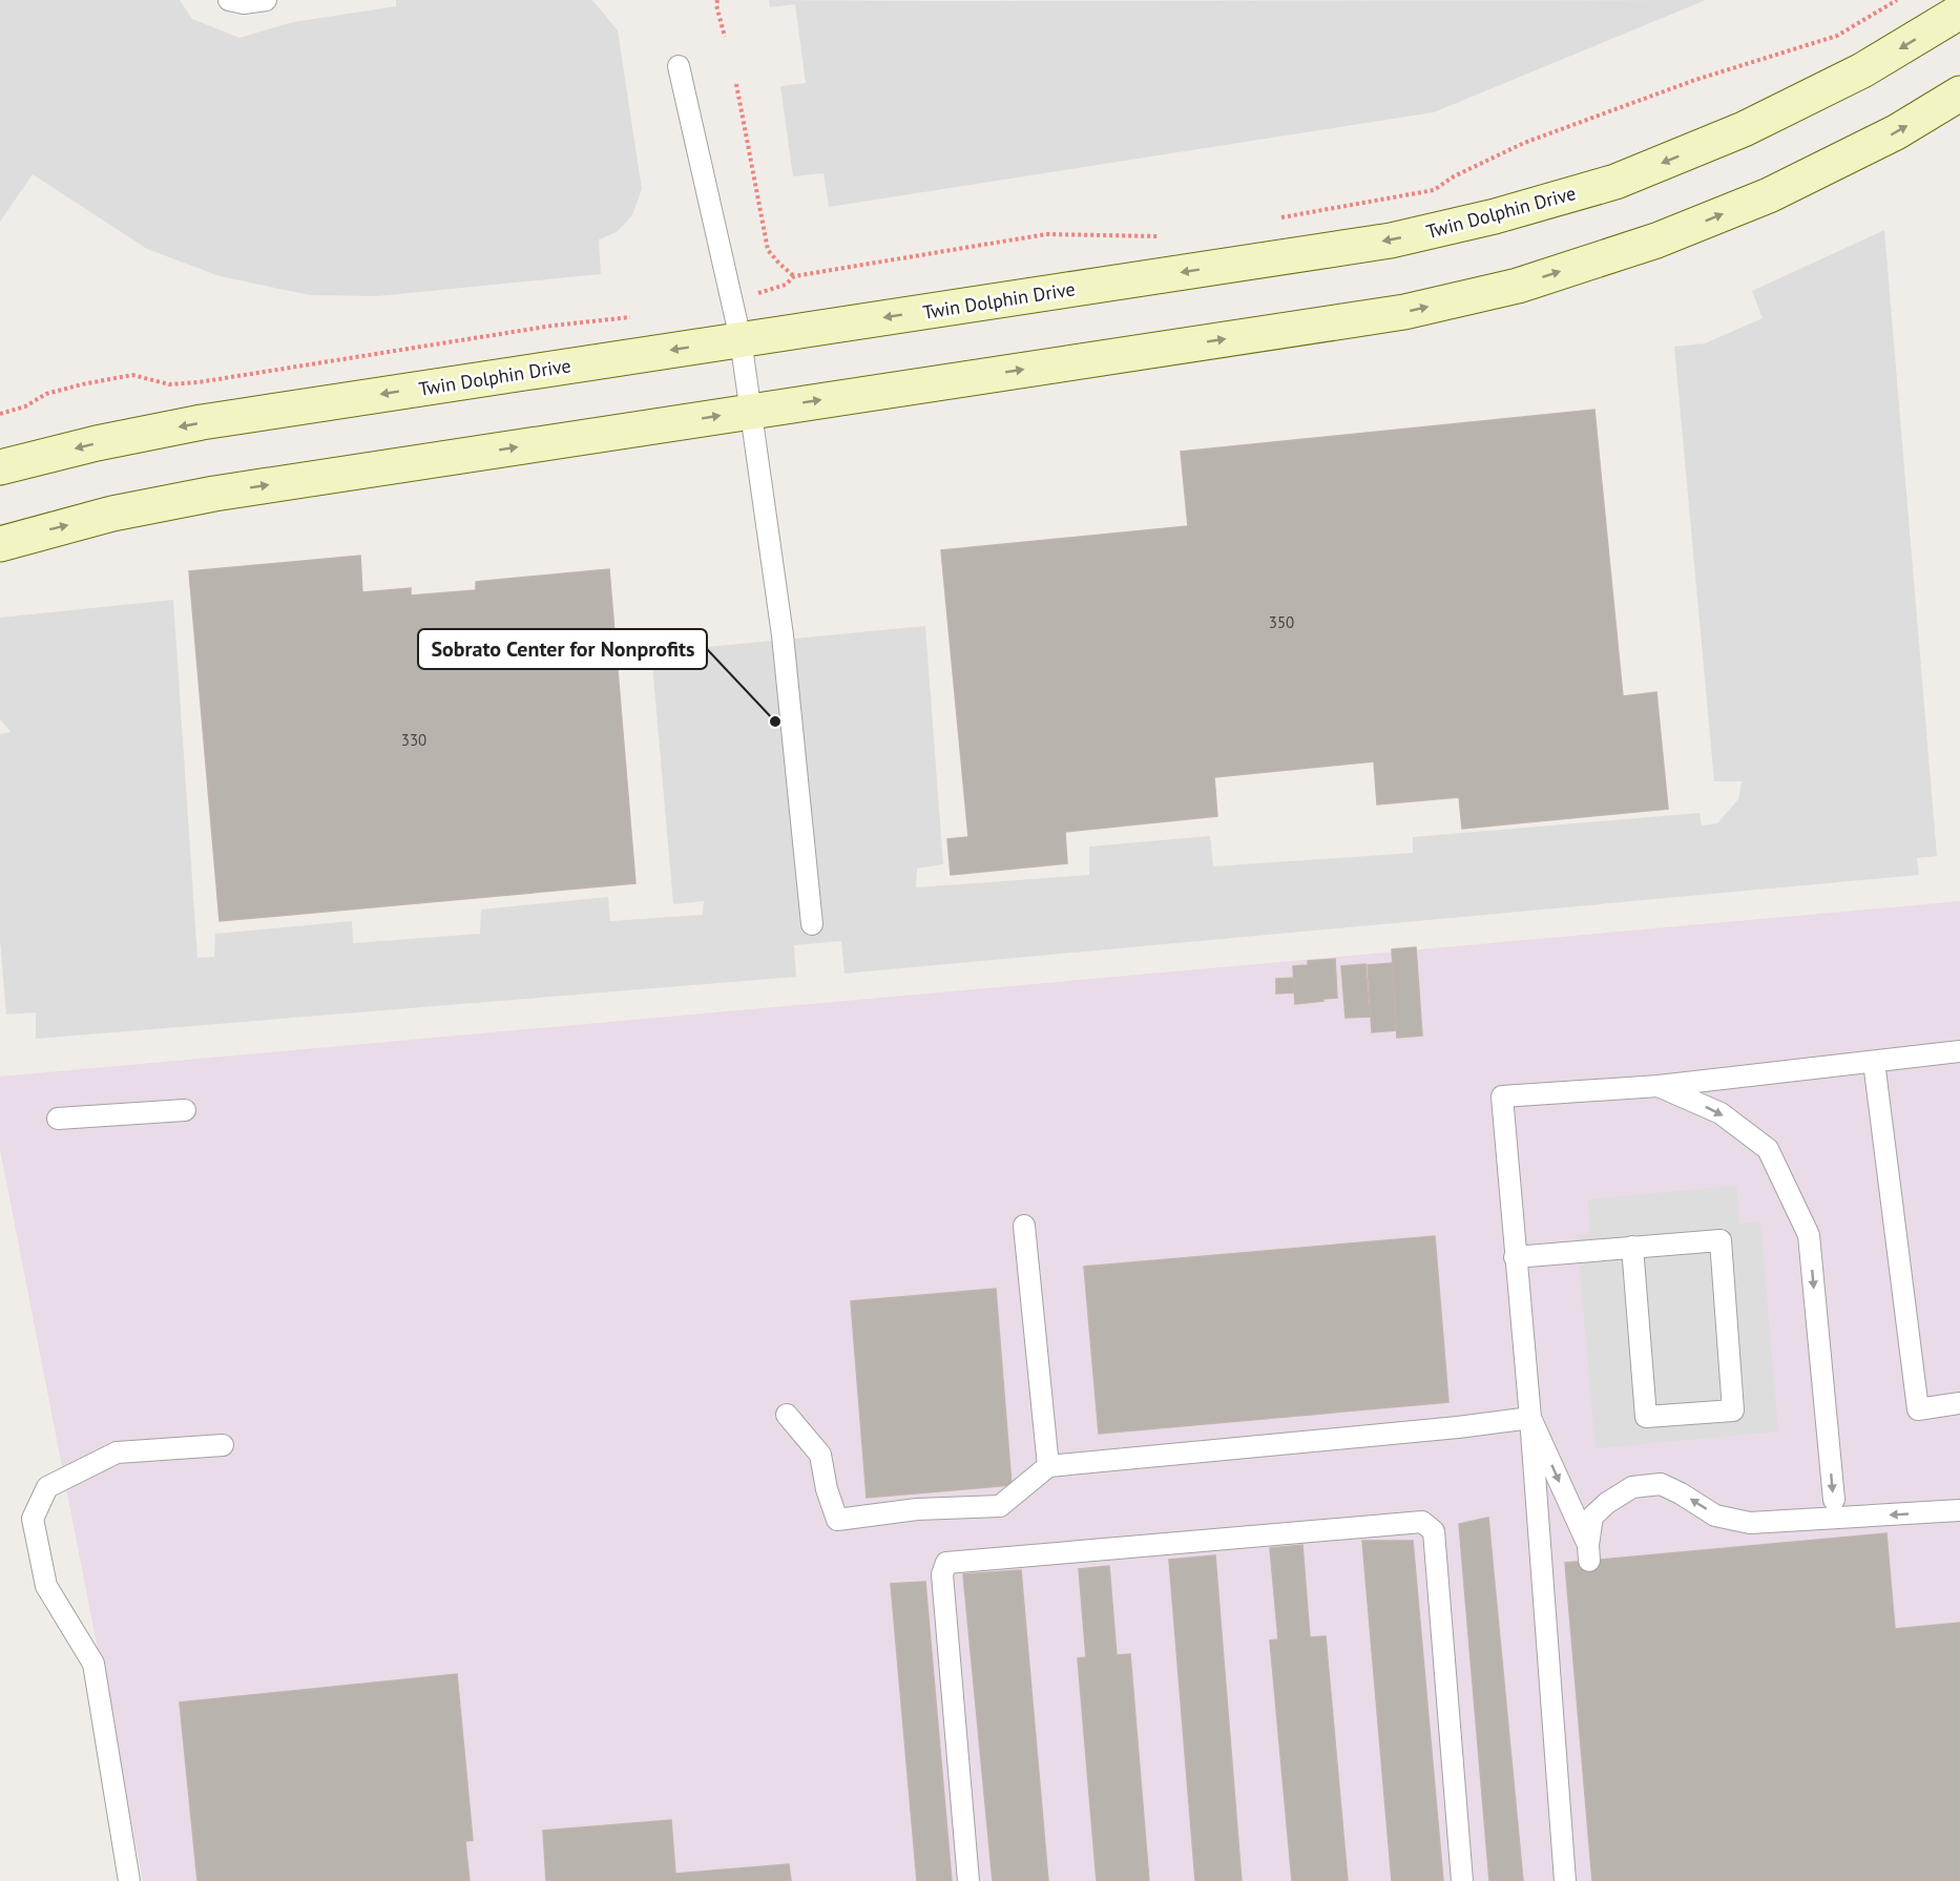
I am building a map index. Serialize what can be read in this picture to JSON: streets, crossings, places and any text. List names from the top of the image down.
{
  "streets": {
    "main road": ["Twin Dolphin Drive"]
  },
  "places": ["Sobrato Center for Nonprofits"],
  "house_numbers": ["350", "330"]
}
